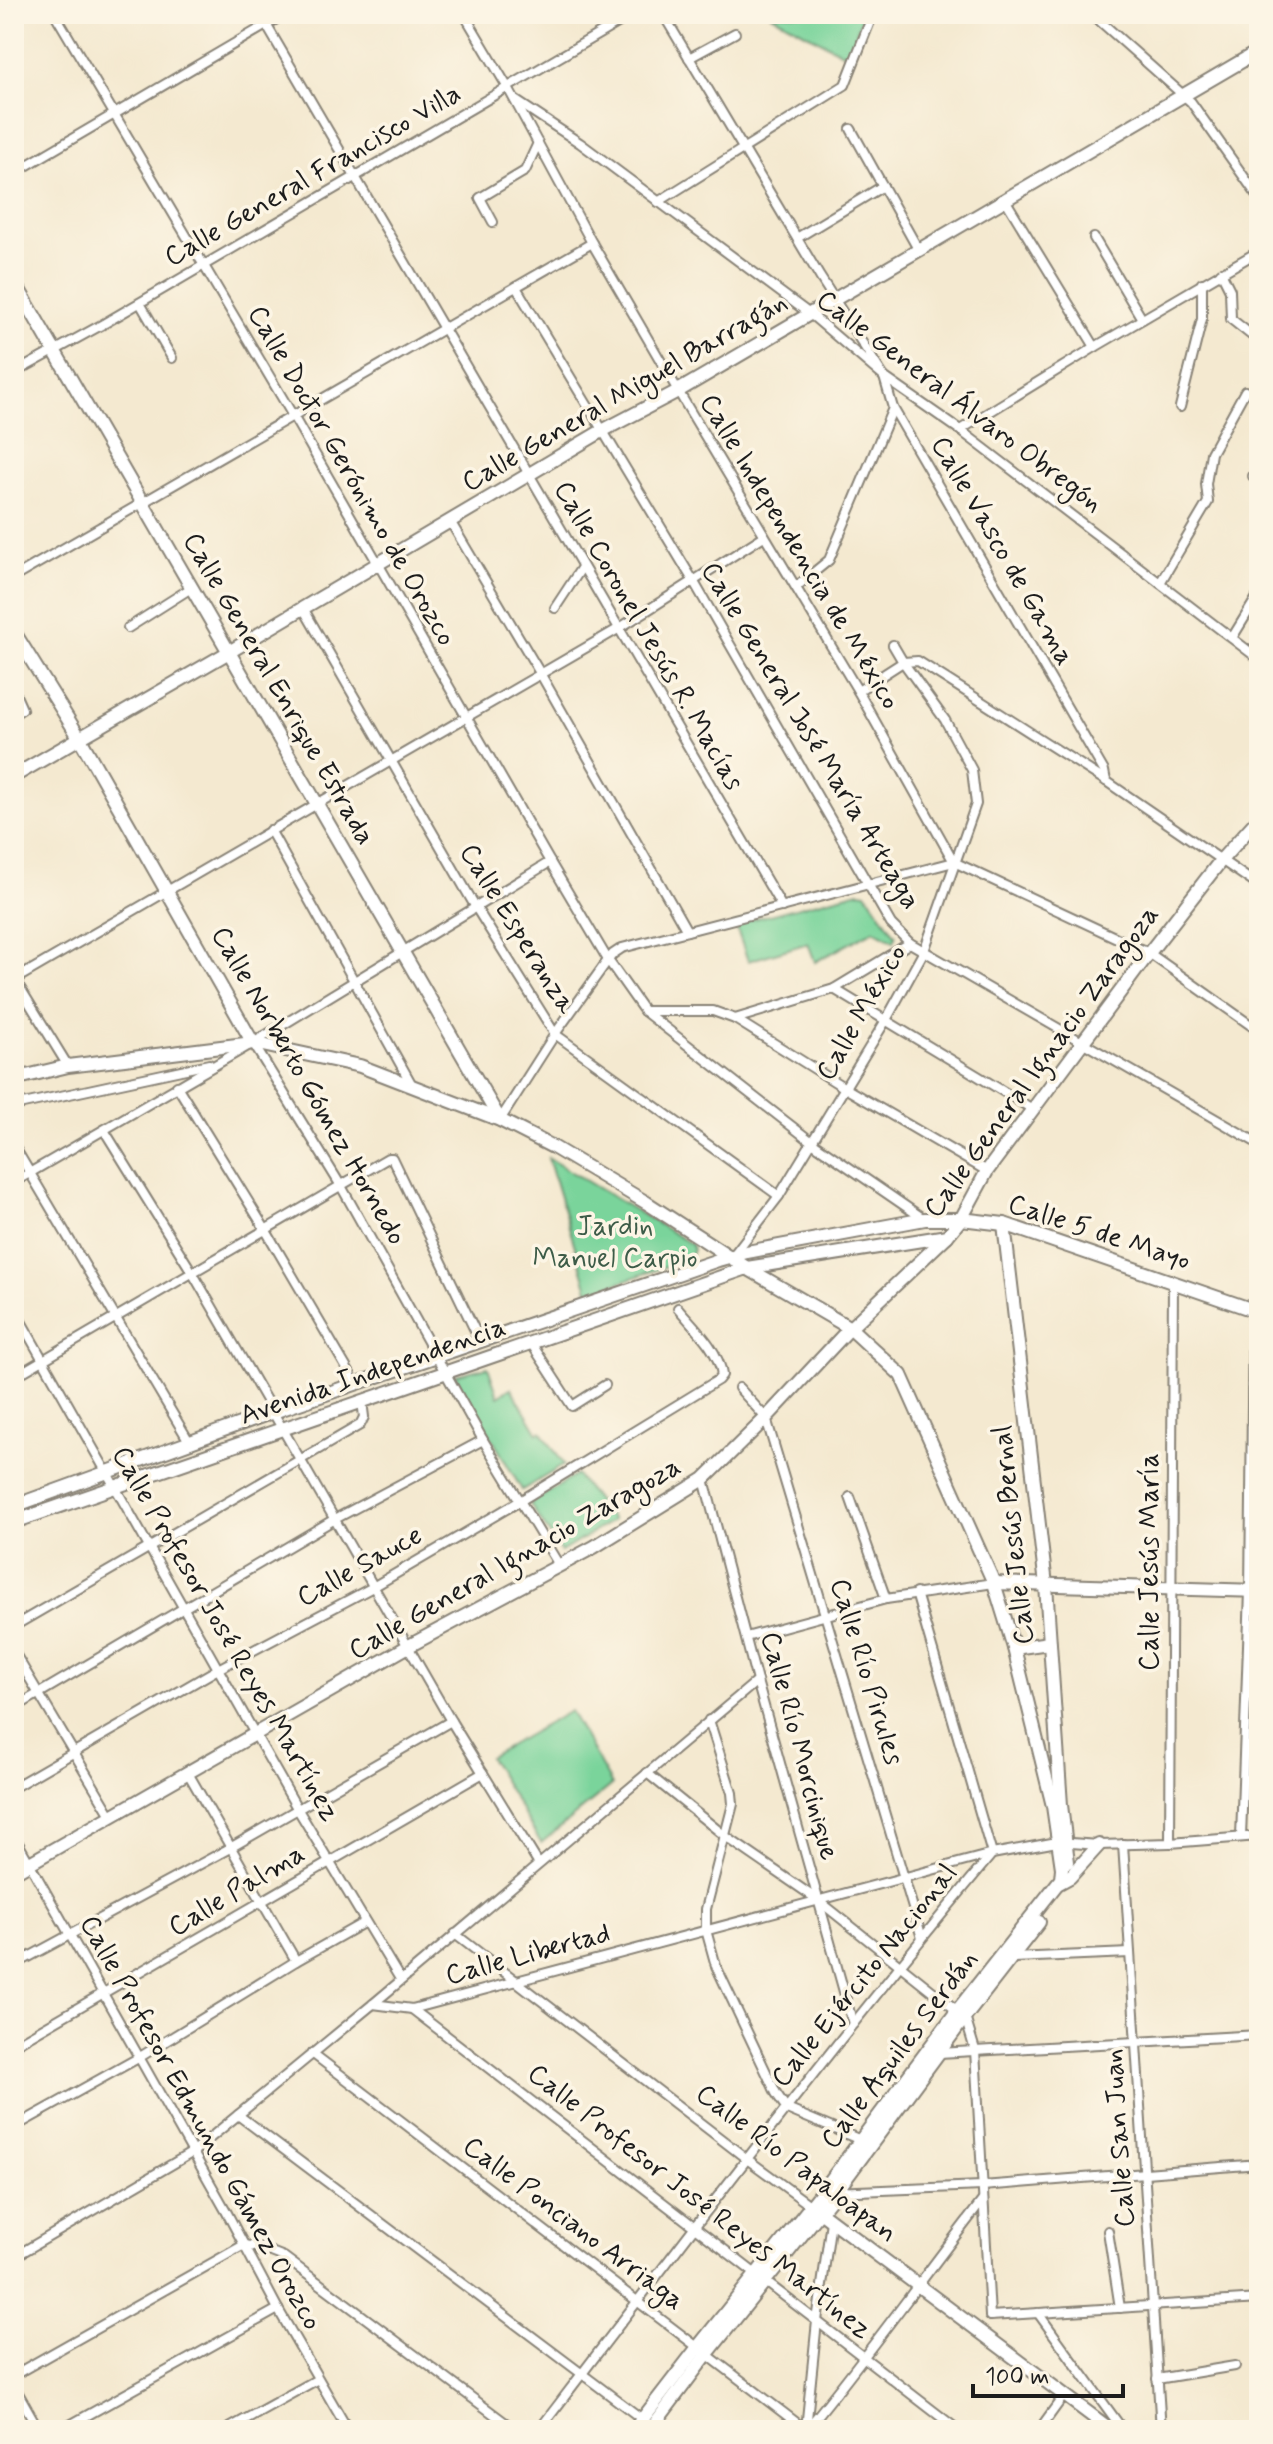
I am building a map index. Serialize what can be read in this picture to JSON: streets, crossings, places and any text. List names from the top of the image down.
{
  "streets": {
    "main road": [
      "Calle General Miguel Barragán",
      "Calle General Enrique Estrada",
      "Calle General Ignacio Zaragoza",
      "Calle Norberto Gómez Hornedo",
      "Calle 5 de Mayo",
      "Avenida Independencia",
      "Calle Jesús Bernal",
      "Calle Aquiles Serdán",
      "Calle Río Papaloapan"
    ],
    "street": [
      "Calle General Francisco Villa",
      "Calle General Álvaro Obregón",
      "Calle Doctor Gerónimo de Orozco",
      "Calle Vasco de Gama",
      "Calle Independencia de México",
      "Calle Coronel Jesús R. Macías",
      "Calle General José María Arteaga",
      "Calle Esperanza",
      "Calle México",
      "Calle Jesús María",
      "Calle Sauce",
      "Calle Profesor José Reyes Martínez",
      "Calle Río Pirules",
      "Calle Río Morcinique",
      "Calle Palma",
      "Calle Libertad",
      "Calle Ejército Nacional",
      "Calle Profesor Edmundo Gámez Orozco",
      "Calle San Juan",
      "Calle Ponciano Arriaga"
    ]
  },
  "crossings": [
    ["Calle General Francisco Villa", "Calle Doctor Gerónimo de Orozco"],
    ["Calle General Francisco Villa", "Calle Independencia de México"],
    ["Calle General Francisco Villa", "Calle Coronel Jesús R. Macías"],
    ["Calle General Francisco Villa", "Calle General Enrique Estrada"],
    ["Calle General Miguel Barragán", "Calle General Álvaro Obregón"],
    ["Calle General Miguel Barragán", "Calle Doctor Gerónimo de Orozco"],
    ["Calle General Miguel Barragán", "Calle Vasco de Gama"],
    ["Calle General Miguel Barragán", "Calle Independencia de México"],
    ["Calle General Miguel Barragán", "Calle Coronel Jesús R. Macías"],
    ["Calle General Miguel Barragán", "Calle General Enrique Estrada"],
    ["Calle General Miguel Barragán", "Calle General José María Arteaga"],
    ["Calle General Miguel Barragán", "Calle Esperanza"],
    ["Calle General Miguel Barragán", "Calle Norberto Gómez Hornedo"],
    ["Calle General Álvaro Obregón", "Calle Vasco de Gama"],
    ["Calle General Álvaro Obregón", "Calle Independencia de México"],
    ["Calle Doctor Gerónimo de Orozco", "Calle México"],
    ["Calle Doctor Gerónimo de Orozco", "Calle 5 de Mayo"],
    ["Calle Independencia de México", "Calle México"],
    ["Calle General José María Arteaga", "Calle México"],
    ["Calle General José María Arteaga", "Calle General Ignacio Zaragoza"],
    ["Calle Esperanza", "Calle México"],
    ["Calle México", "Calle 5 de Mayo"],
    ["Calle México", "Avenida Independencia"],
    ["Calle General Ignacio Zaragoza", "Calle Norberto Gómez Hornedo"],
    ["Calle General Ignacio Zaragoza", "Calle 5 de Mayo"],
    ["Calle General Ignacio Zaragoza", "Calle Profesor José Reyes Martínez"],
    ["Calle General Ignacio Zaragoza", "Calle Río Pirules"],
    ["Calle General Ignacio Zaragoza", "Calle Río Morcinique"],
    ["Calle General Ignacio Zaragoza", "Calle Profesor Edmundo Gámez Orozco"],
    ["Calle Norberto Gómez Hornedo", "Avenida Independencia"],
    ["Calle Norberto Gómez Hornedo", "Calle Sauce"],
    ["Calle 5 de Mayo", "Avenida Independencia"],
    ["Calle 5 de Mayo", "Calle Jesús Bernal"],
    ["Calle 5 de Mayo", "Calle Jesús María"],
    ["Avenida Independencia", "Calle Profesor José Reyes Martínez"],
    ["Calle Jesús Bernal", "Calle Libertad"],
    ["Calle Jesús María", "Calle Libertad"],
    ["Calle Sauce", "Calle Profesor José Reyes Martínez"],
    ["Calle Profesor José Reyes Martínez", "Calle Palma"],
    ["Calle Profesor José Reyes Martínez", "Calle Libertad"],
    ["Calle Profesor José Reyes Martínez", "Calle Ejército Nacional"],
    ["Calle Profesor José Reyes Martínez", "Calle Aquiles Serdán"],
    ["Calle Río Pirules", "Calle Libertad"],
    ["Calle Río Pirules", "Calle Ejército Nacional"],
    ["Calle Río Morcinique", "Calle Libertad"],
    ["Calle Río Morcinique", "Calle Ejército Nacional"],
    ["Calle Palma", "Calle Profesor Edmundo Gámez Orozco"],
    ["Calle Libertad", "Calle Ejército Nacional"],
    ["Calle Libertad", "Calle Aquiles Serdán"],
    ["Calle Libertad", "Calle San Juan"],
    ["Calle Libertad", "Calle Río Papaloapan"],
    ["Calle Ejército Nacional", "Calle Río Papaloapan"],
    ["Calle Ejército Nacional", "Calle Ponciano Arriaga"],
    ["Calle Aquiles Serdán", "Calle Río Papaloapan"],
    ["Calle Aquiles Serdán", "Calle Ponciano Arriaga"]
  ],
  "parks": ["Jardin Manuel Carpio"],
  "scale_bar": "100 m"
}
